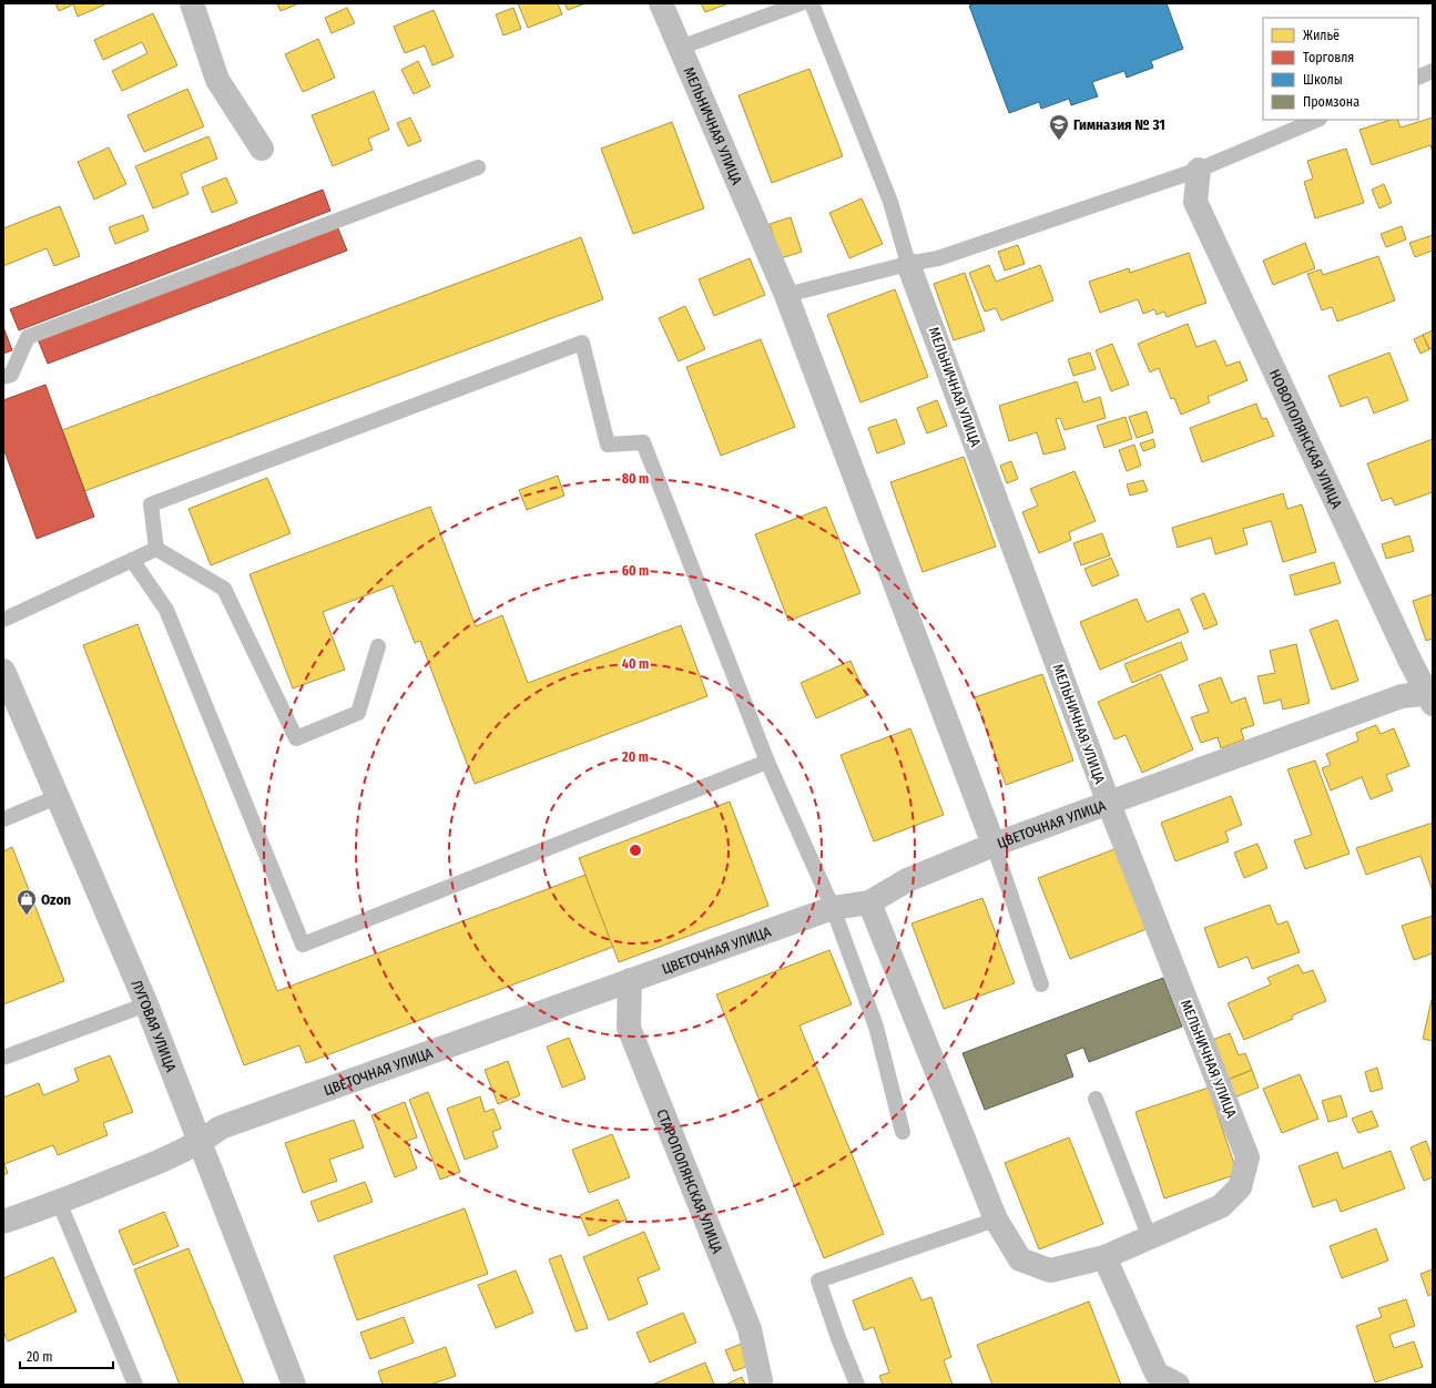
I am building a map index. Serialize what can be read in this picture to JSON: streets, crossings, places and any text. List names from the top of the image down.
{
  "streets": {
    "street": [
      "МЕЛЬНИЧНАЯ УЛИЦА",
      "НОВОПОЛЯНСКАЯ УЛИЦА",
      "ЦВЕТОЧНАЯ УЛИЦА",
      "ЛУГОВАЯ УЛИЦА",
      "СТАРОПОЛЯНСКАЯ УЛИЦА"
    ]
  },
  "crossings": [
    ["МЕЛЬНИЧНАЯ УЛИЦА", "ЦВЕТОЧНАЯ УЛИЦА"],
    ["НОВОПОЛЯНСКАЯ УЛИЦА", "ЦВЕТОЧНАЯ УЛИЦА"],
    ["ЦВЕТОЧНАЯ УЛИЦА", "ЛУГОВАЯ УЛИЦА"],
    ["ЦВЕТОЧНАЯ УЛИЦА", "СТАРОПОЛЯНСКАЯ УЛИЦА"]
  ],
  "places": {
    "school or university": ["Гимназия № 31"],
    "shop": ["Ozon"]
  },
  "legend": [
    "Жильё",
    "Торговля",
    "Школы",
    "Промзона"
  ],
  "scale_bar": "20 m",
  "rings": [
    "80 m",
    "60 m",
    "40 m",
    "20 m"
  ]
}
